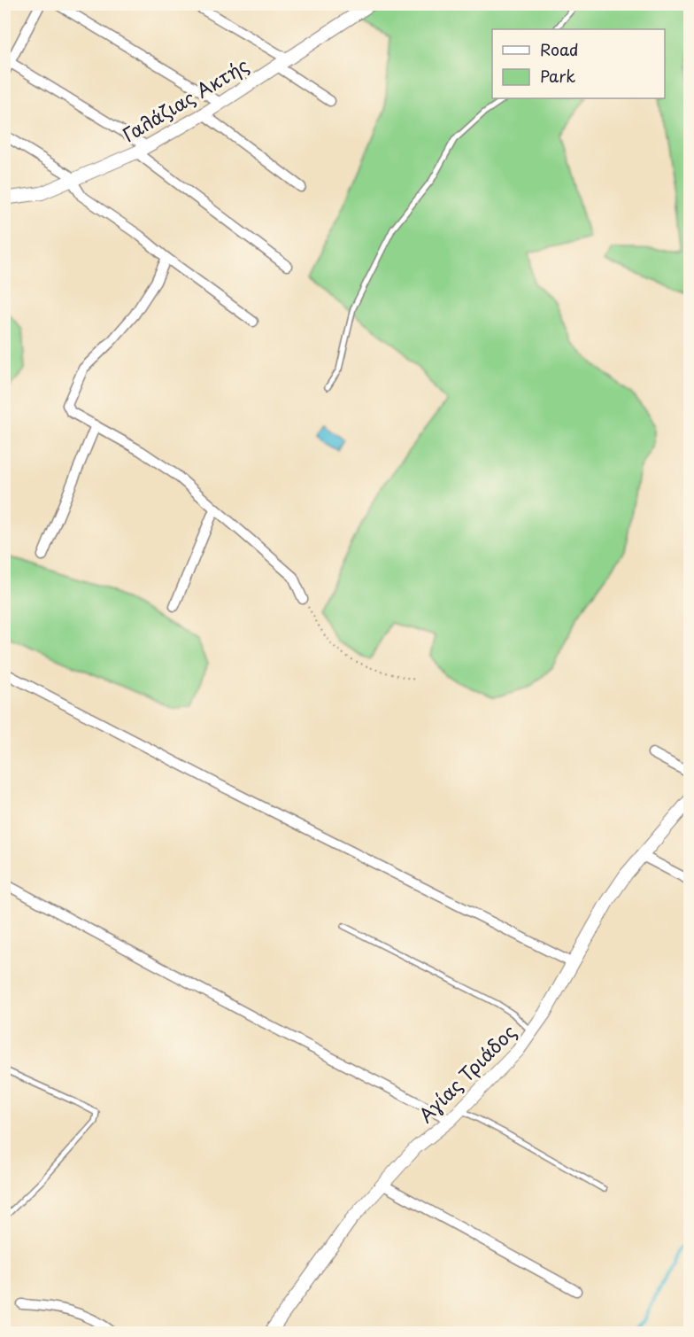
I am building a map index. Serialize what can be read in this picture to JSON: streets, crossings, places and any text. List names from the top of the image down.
{
  "streets": {
    "street": ["Γαλάζιας Ακτής", "Αγίας Τριάδος"]
  },
  "legend": ["Road", "Park"]
}
